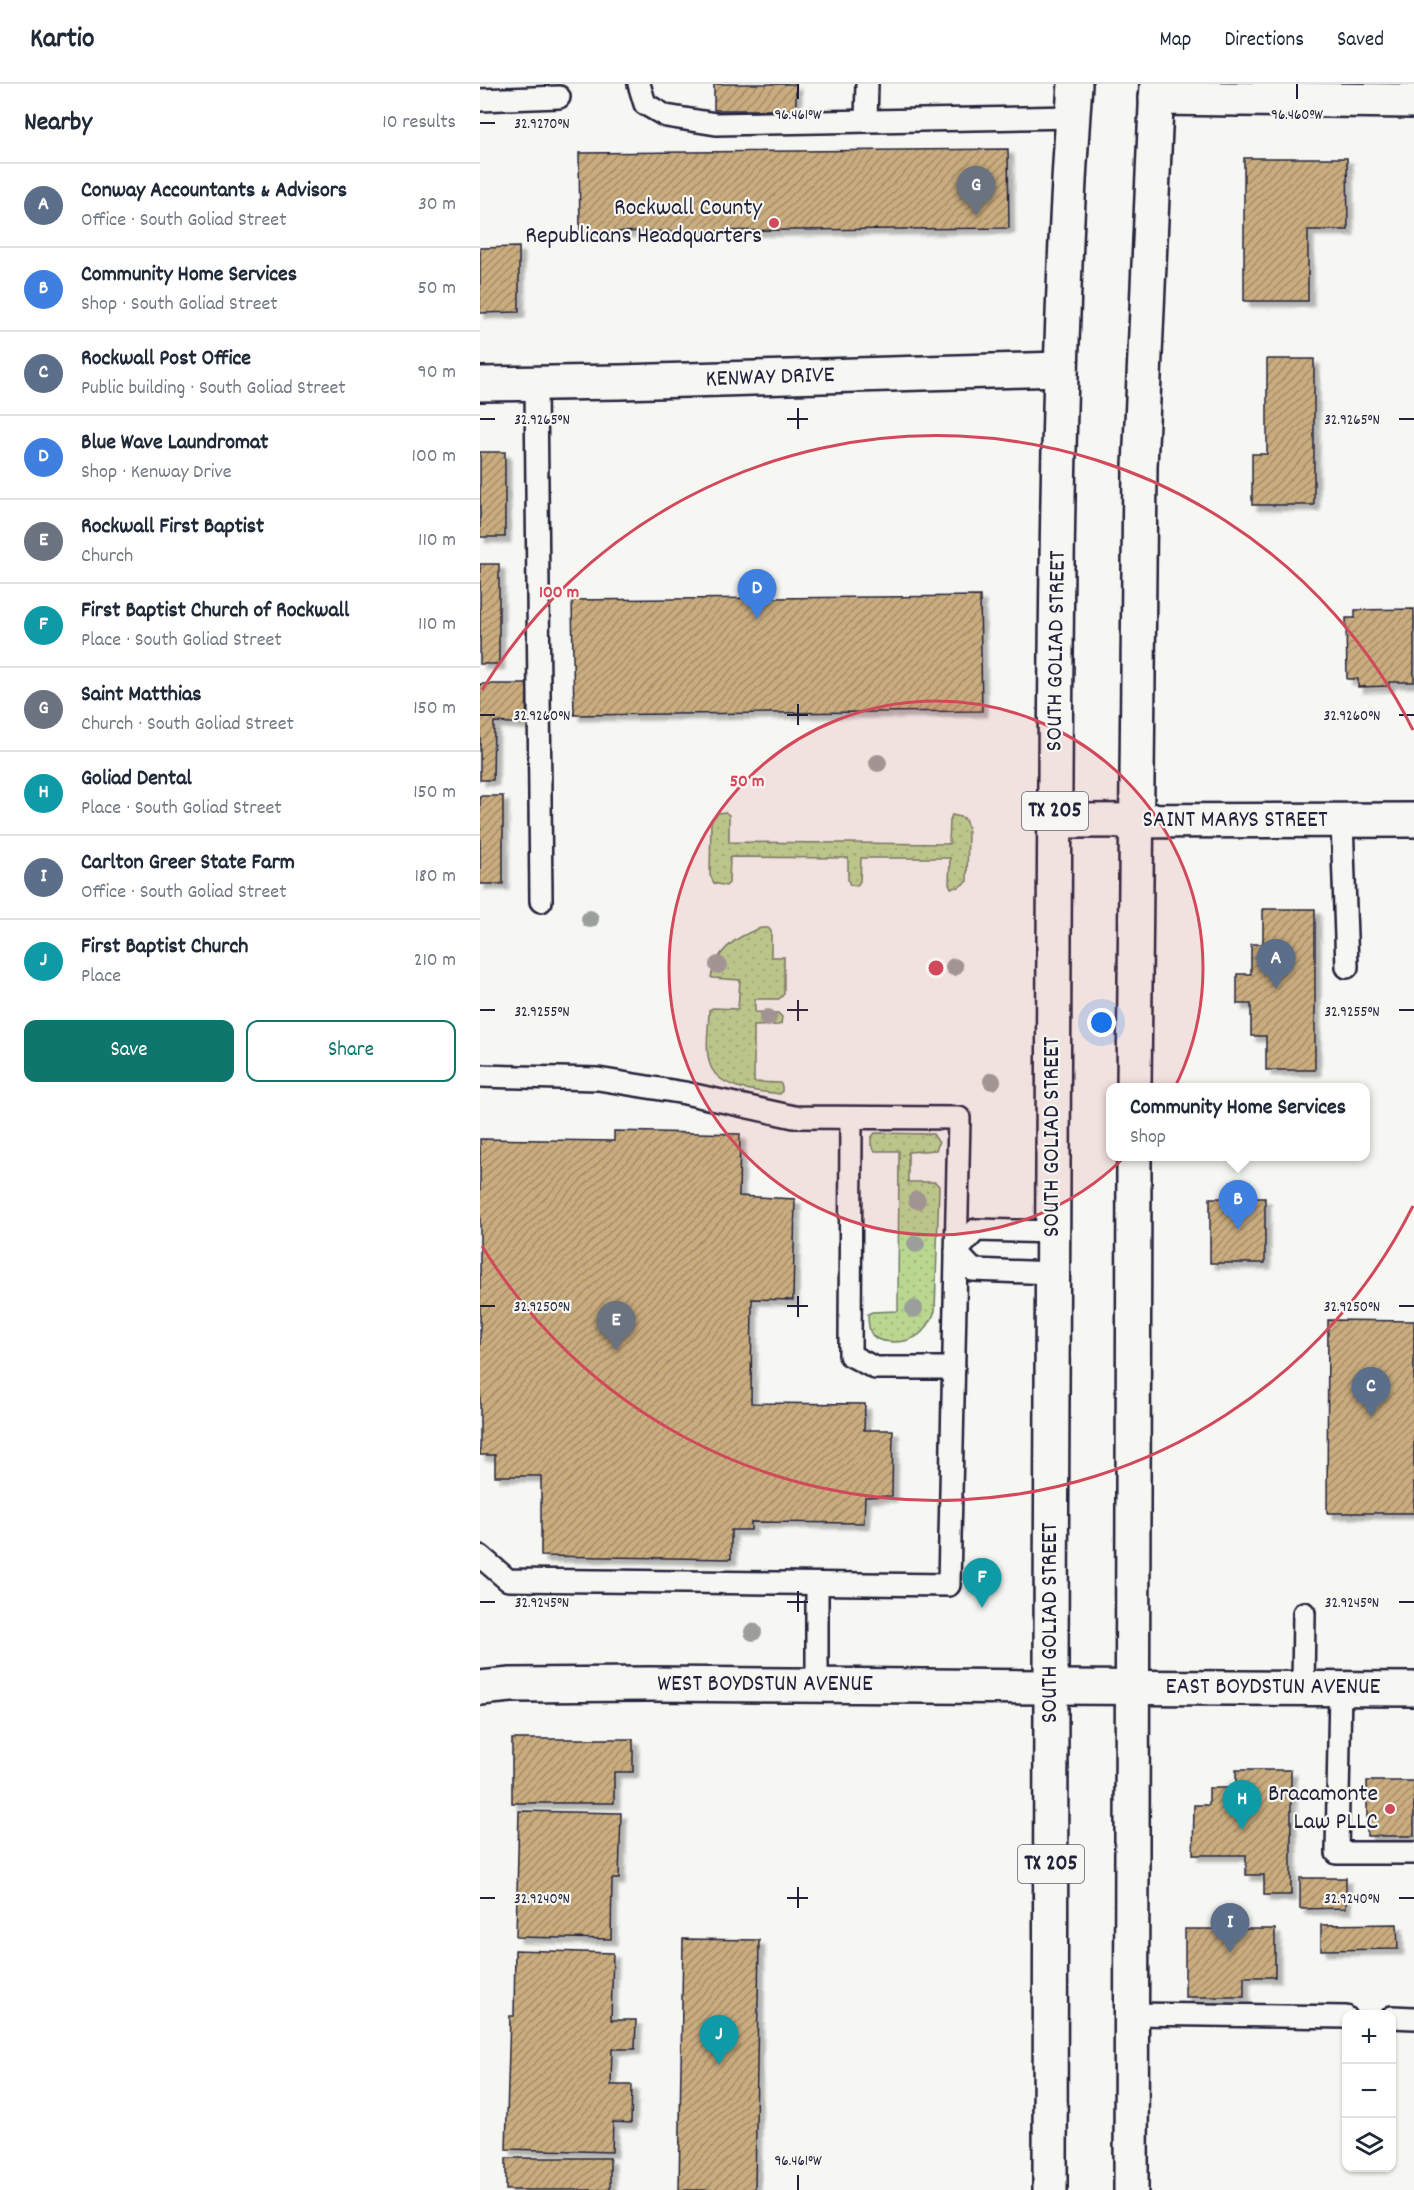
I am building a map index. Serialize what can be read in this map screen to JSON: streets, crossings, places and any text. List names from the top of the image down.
{
  "streets": {
    "main road": [
      "KENWAY DRIVE",
      "SOUTH GOLIAD STREET",
      "TX 205",
      "SAINT MARYS STREET",
      "WEST BOYDSTUN AVENUE",
      "EAST BOYDSTUN AVENUE"
    ]
  },
  "crossings": [
    ["KENWAY DRIVE", "SOUTH GOLIAD STREET"],
    ["SOUTH GOLIAD STREET", "SAINT MARYS STREET"],
    ["SOUTH GOLIAD STREET", "WEST BOYDSTUN AVENUE"],
    ["WEST BOYDSTUN AVENUE", "EAST BOYDSTUN AVENUE"]
  ],
  "places": ["Rockwall County Republicans Headquarters", "Bracamonte Law PLLC"],
  "page": {
    "header": "Kartio",
    "nav": ["Map", "Directions", "Saved"],
    "heading": ["Nearby", "10 results"],
    "list": [
      {
        "mark": "A",
        "name": "Conway Accountants & Advisors",
        "note": "Office · South Goliad Street",
        "value": "30 m"
      },
      {
        "mark": "B",
        "name": "Community Home Services",
        "note": "Shop · South Goliad Street",
        "value": "50 m"
      },
      {
        "mark": "C",
        "name": "Rockwall Post Office",
        "note": "Public building · South Goliad Street",
        "value": "90 m"
      },
      {
        "mark": "D",
        "name": "Blue Wave Laundromat",
        "note": "Shop · Kenway Drive",
        "value": "100 m"
      },
      {
        "mark": "E",
        "name": "Rockwall First Baptist",
        "note": "Church",
        "value": "110 m"
      },
      {
        "mark": "F",
        "name": "First Baptist Church of Rockwall",
        "note": "Place · South Goliad Street",
        "value": "110 m"
      },
      {
        "mark": "G",
        "name": "Saint Matthias",
        "note": "Church · South Goliad Street",
        "value": "150 m"
      },
      {
        "mark": "H",
        "name": "Goliad Dental",
        "note": "Place · South Goliad Street",
        "value": "150 m"
      },
      {
        "mark": "I",
        "name": "Carlton Greer State Farm",
        "note": "Office · South Goliad Street",
        "value": "180 m"
      },
      {
        "mark": "J",
        "name": "First Baptist Church",
        "note": "Place",
        "value": "210 m"
      }
    ],
    "pins": [
      "G",
      "D",
      "A",
      "B",
      "E",
      "C",
      "F",
      "H",
      "I",
      "J"
    ],
    "buttons": ["Save", "Share"],
    "popup": ["Community Home Services", "Shop"],
    "map_buttons": ["+", "−"]
  },
  "coordinates": [
    "96.461°W",
    "96.460°W",
    "32.9270°N",
    "32.9265°N",
    "32.9260°N",
    "32.9255°N",
    "32.9250°N",
    "32.9245°N",
    "32.9240°N"
  ],
  "rings": ["100 m", "50 m"]
}
